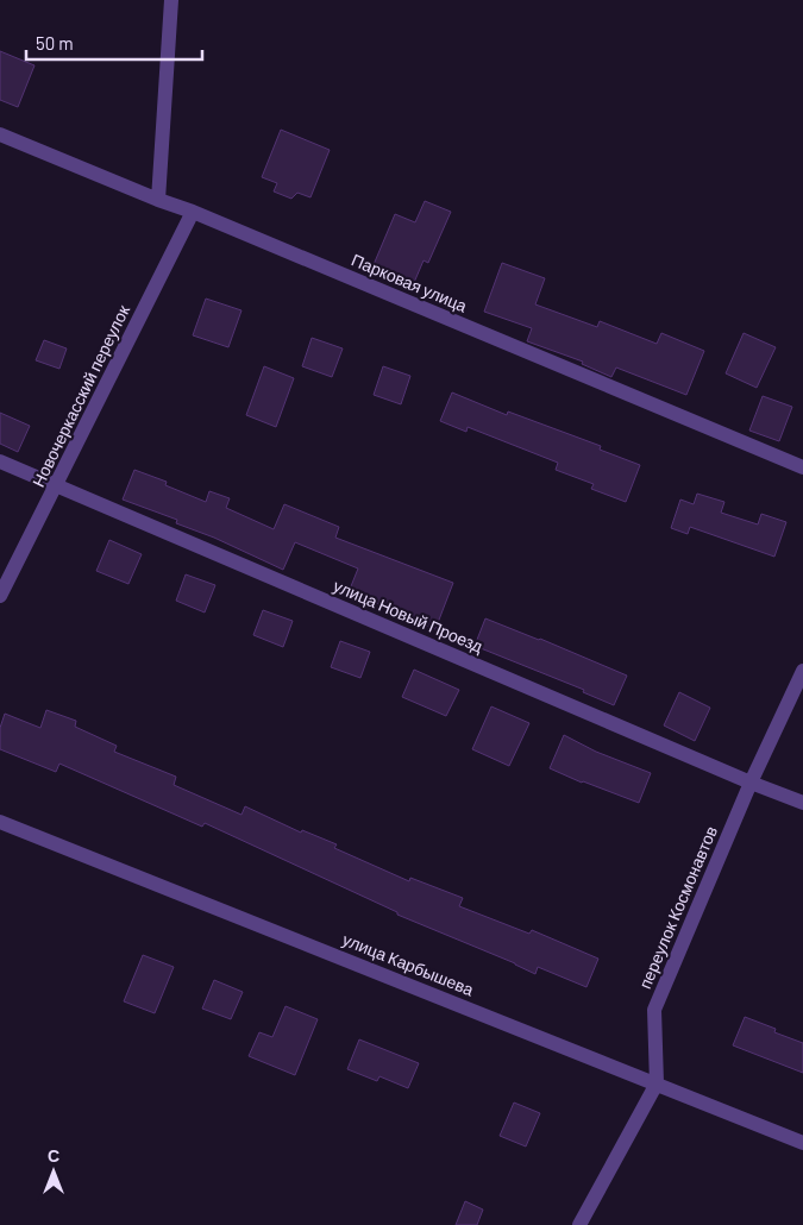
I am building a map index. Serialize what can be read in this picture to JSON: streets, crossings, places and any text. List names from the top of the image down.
{
  "streets": {
    "street": [
      "Парковая улица",
      "Новочеркасский переулок",
      "улица Новый Проезд",
      "переулок Космонавтов",
      "улица Карбышева"
    ]
  },
  "crossings": [
    ["Парковая улица", "Новочеркасский переулок"],
    ["Новочеркасский переулок", "улица Новый Проезд"],
    ["улица Новый Проезд", "переулок Космонавтов"],
    ["переулок Космонавтов", "улица Карбышева"]
  ],
  "scale_bar": "50 m",
  "north": "top"
}
